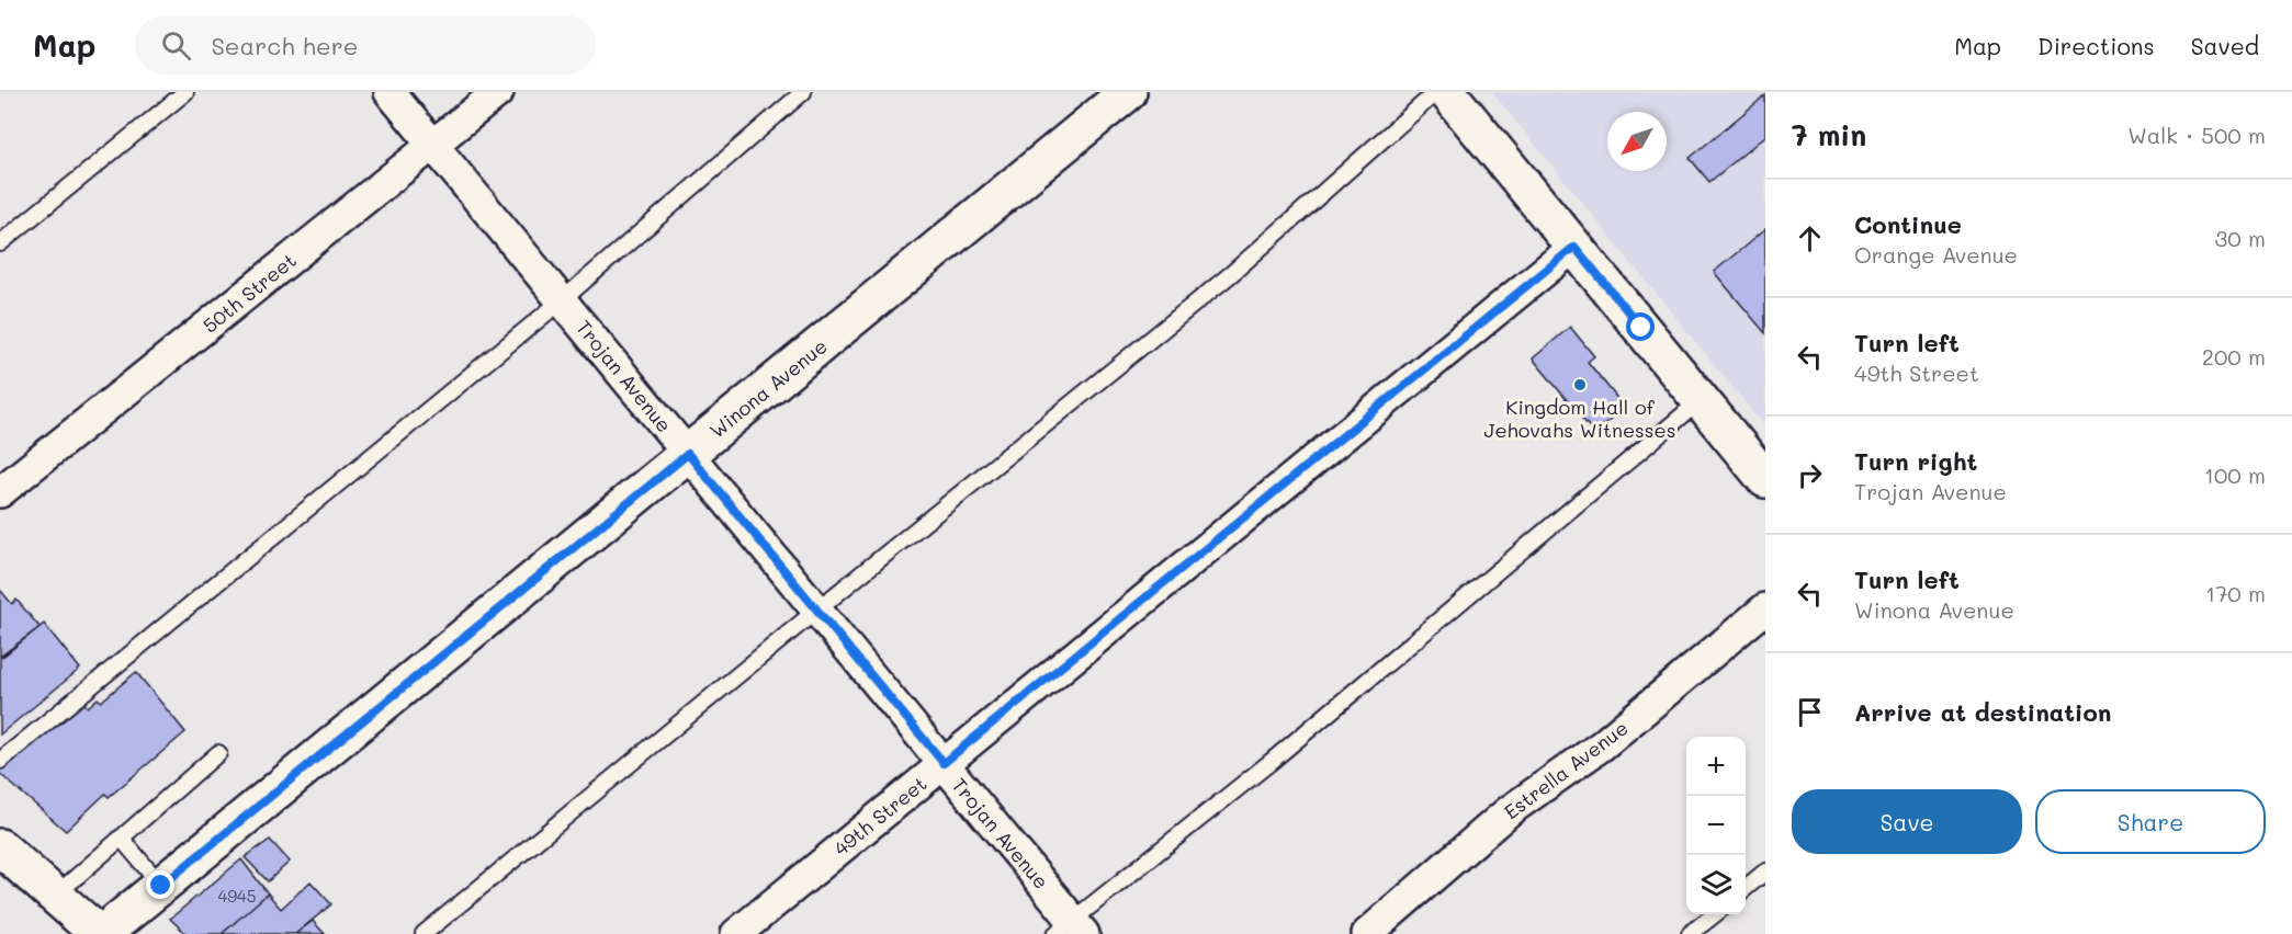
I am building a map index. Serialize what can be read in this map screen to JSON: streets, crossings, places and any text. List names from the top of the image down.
{
  "streets": {
    "street": [
      "50th Street",
      "Trojan Avenue",
      "Winona Avenue",
      "Estrella Avenue",
      "49th Street"
    ]
  },
  "crossings": [
    ["50th Street", "Trojan Avenue"],
    ["Trojan Avenue", "Winona Avenue"],
    ["Trojan Avenue", "49th Street"]
  ],
  "places": ["Kingdom Hall of Jehovahs Witnesses"],
  "house_numbers": ["4945"],
  "north": "bottom left",
  "page": {
    "header": "Map",
    "search": "Search here",
    "nav": ["Map", "Directions", "Saved"],
    "heading": ["7 min", "Walk · 500 m"],
    "list": [
      ["Continue", "Orange Avenue", "30 m"],
      ["Turn left", "49th Street", "200 m"],
      ["Turn right", "Trojan Avenue", "100 m"],
      ["Turn left", "Winona Avenue", "170 m"],
      "Arrive at destination"
    ],
    "map_buttons": ["+", "−"],
    "buttons": ["Save", "Share"]
  }
}
